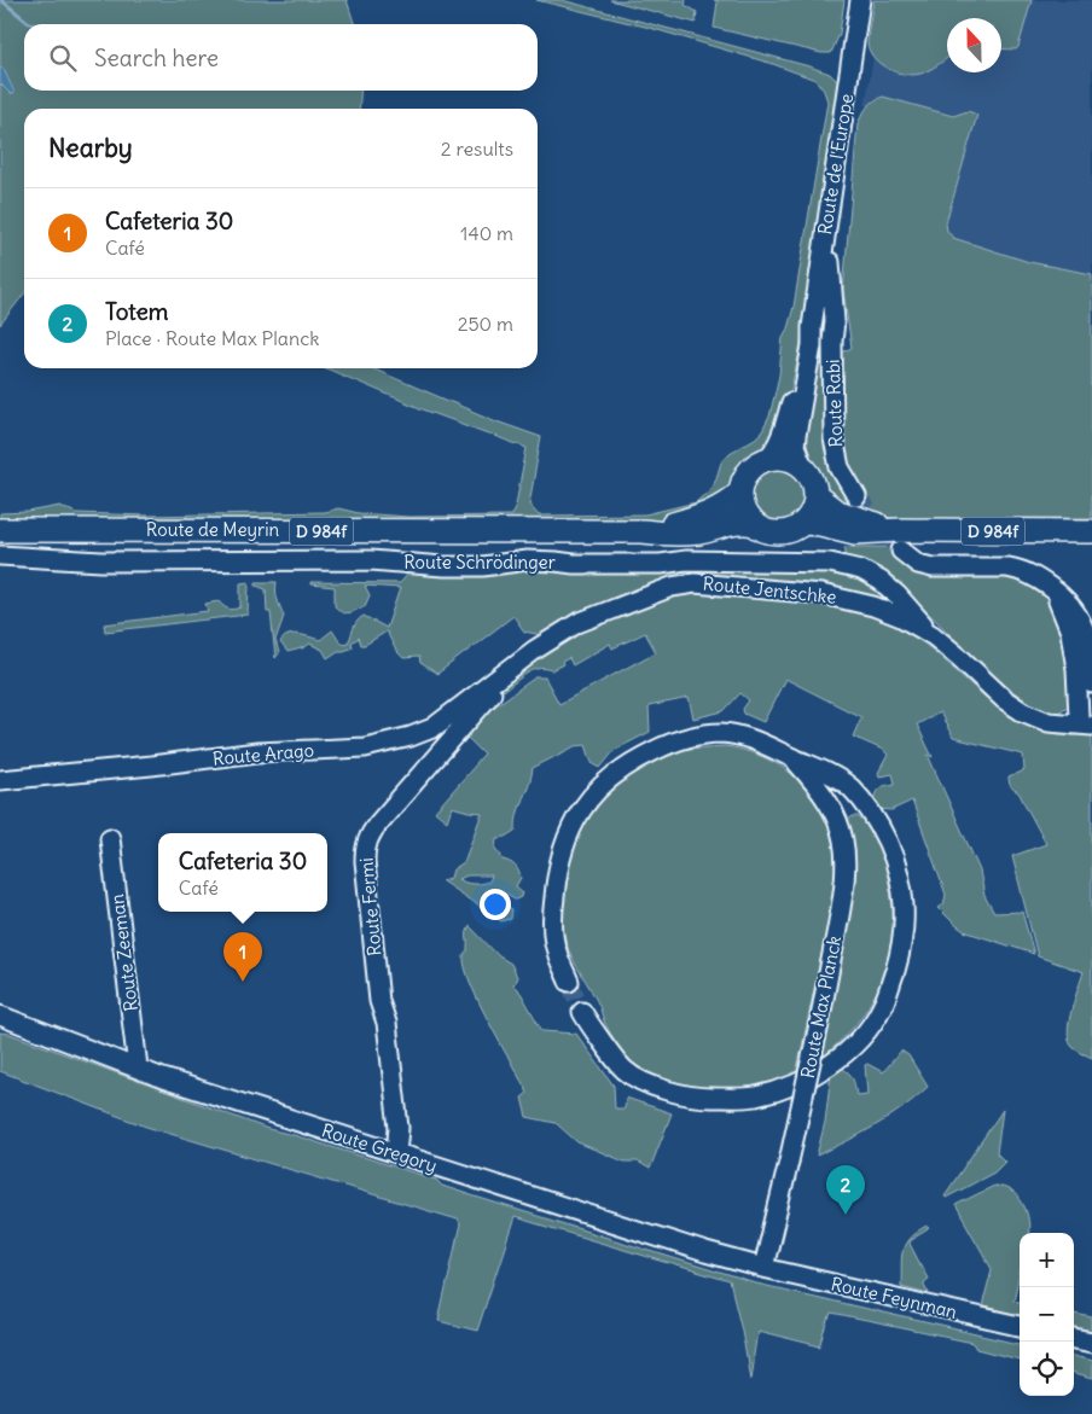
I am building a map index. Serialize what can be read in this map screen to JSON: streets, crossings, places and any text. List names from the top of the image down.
{
  "streets": {
    "main road": ["Route de Meyrin", "D 984f"],
    "street": [
      "Route de l'Europe",
      "Route Rabi",
      "Route Schrödinger",
      "Route Jentschke",
      "Route Arago",
      "Route Fermi",
      "Route Zeeman",
      "Route Max Planck",
      "Route Gregory",
      "Route Feynman"
    ]
  },
  "crossings": [
    ["Route de l'Europe", "Route Rabi"],
    ["Route de l'Europe", "Route de Meyrin"],
    ["Route de l'Europe", "D 984f"],
    ["Route de Meyrin", "D 984f"],
    ["Route Schrödinger", "Route Jentschke"],
    ["Route Jentschke", "Route Arago"],
    ["Route Jentschke", "Route Fermi"],
    ["Route Arago", "Route Fermi"],
    ["Route Fermi", "Route Gregory"],
    ["Route Zeeman", "Route Gregory"],
    ["Route Max Planck", "Route Gregory"],
    ["Route Max Planck", "Route Feynman"],
    ["Route Gregory", "Route Feynman"]
  ],
  "north": "top",
  "page": {
    "search": "Search here",
    "heading": ["Nearby", "2 results"],
    "list": [
      {
        "mark": "1",
        "name": "Cafeteria 30",
        "note": "Café",
        "value": "140 m"
      },
      {
        "mark": "2",
        "name": "Totem",
        "note": "Place · Route Max Planck",
        "value": "250 m"
      }
    ],
    "popup": ["Cafeteria 30", "Café"],
    "pins": ["1", "2"],
    "map_buttons": ["+", "−"]
  }
}
